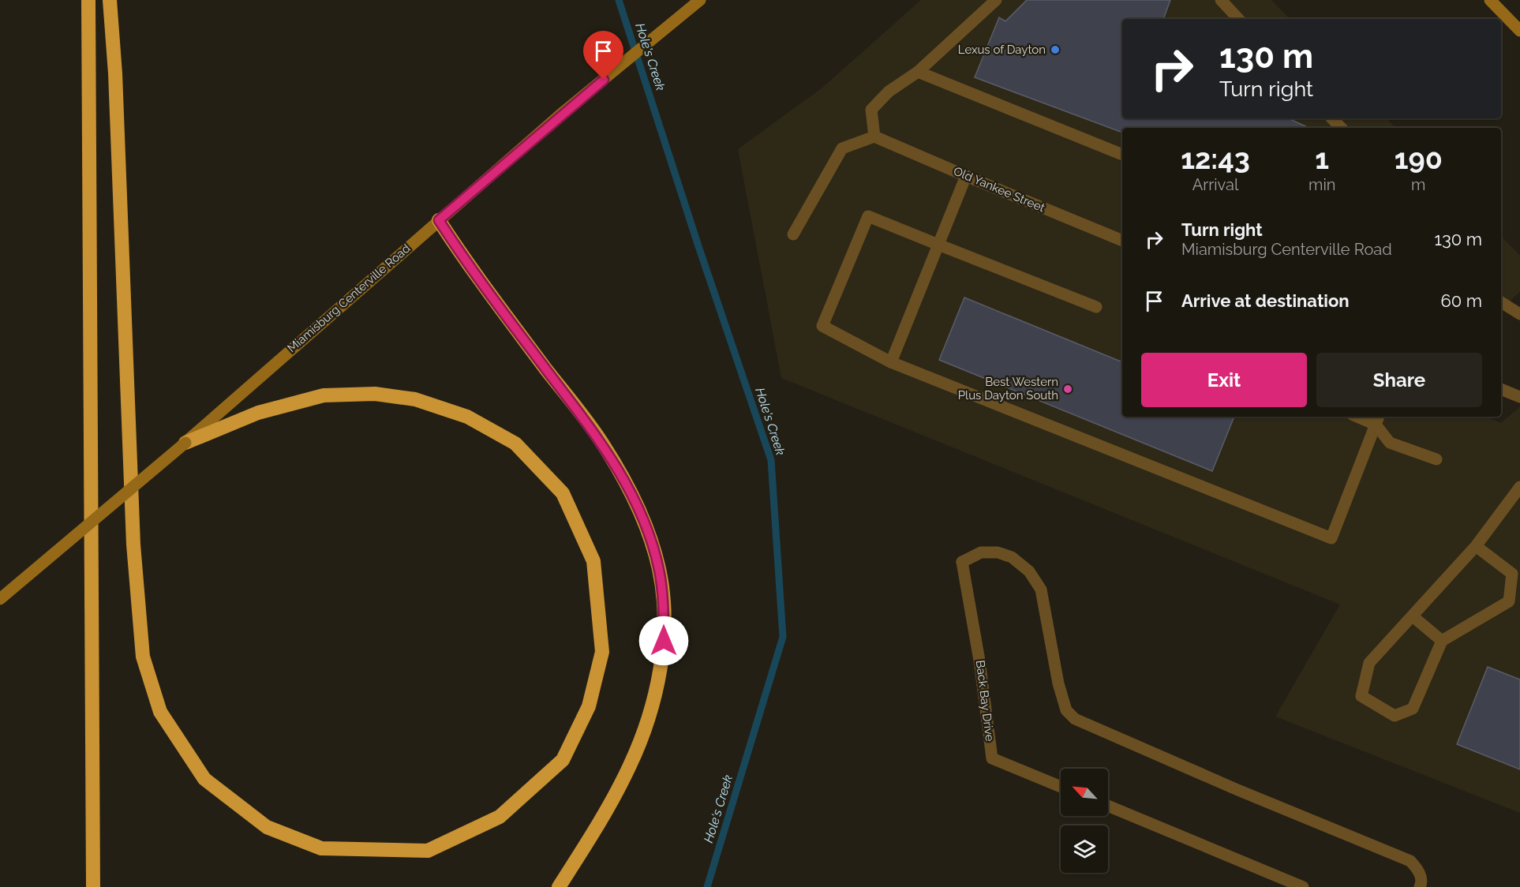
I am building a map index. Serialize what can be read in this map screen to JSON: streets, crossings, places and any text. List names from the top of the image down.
{
  "streets": {
    "main road": ["Miamisburg Centerville Road"],
    "street": ["Old Yankee Street", "Back Bay Drive"]
  },
  "water": ["Hole's Creek"],
  "places": ["Lexus of Dayton", "Best Western Plus Dayton South"],
  "north": "top left",
  "page": {
    "turn": ["130 m", "Turn right"],
    "eta": [
      "12:43",
      "Arrival",
      "1",
      "min",
      "190",
      "m"
    ],
    "list": [
      {
        "name": "Turn right",
        "note": "Miamisburg Centerville Road",
        "value": "130 m"
      },
      {
        "name": "Arrive at destination",
        "value": "60 m"
      }
    ],
    "buttons": ["Exit", "Share"]
  }
}
